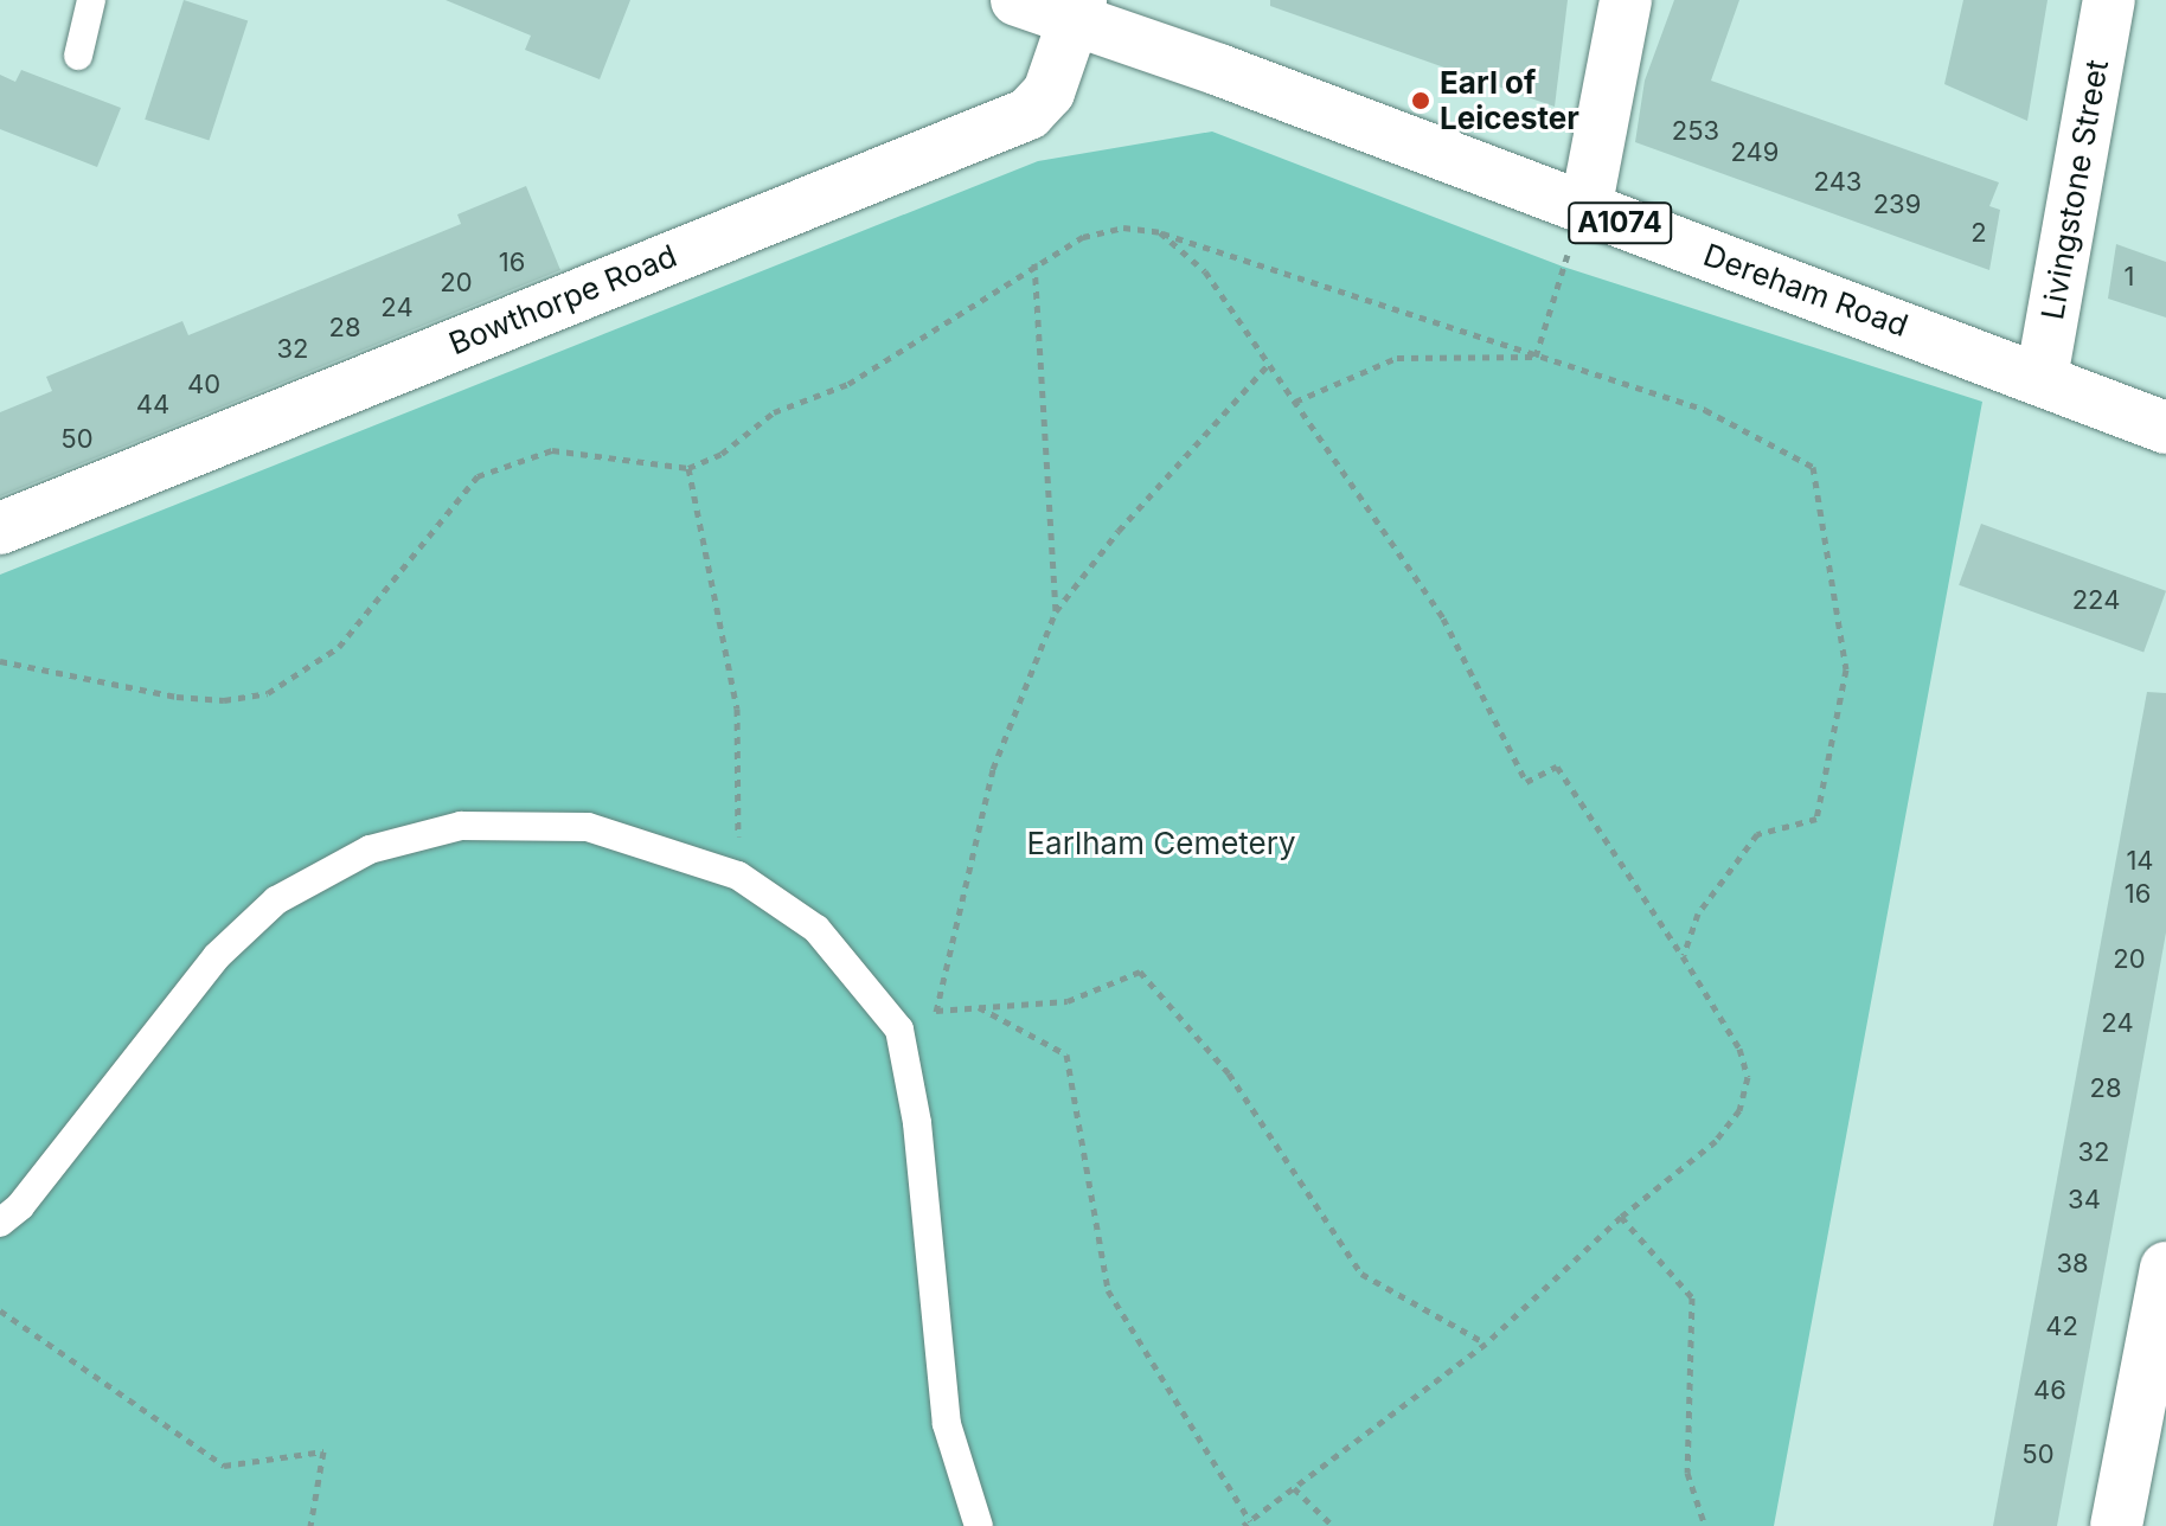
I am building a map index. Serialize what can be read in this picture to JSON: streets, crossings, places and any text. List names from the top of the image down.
{
  "streets": {
    "street": [
      "Livingstone Street",
      "A1074",
      "Dereham Road",
      "Bowthorpe Road"
    ]
  },
  "crossings": [
    ["Livingstone Street", "Dereham Road"],
    ["Dereham Road", "Bowthorpe Road"]
  ],
  "parks": ["Earlham Cemetery"],
  "places": ["Earl of Leicester"],
  "house_numbers": [
    "253",
    "249",
    "243",
    "239",
    "2",
    "16",
    "1",
    "20",
    "24",
    "28",
    "32",
    "40",
    "44",
    "50",
    "224",
    "14",
    "16",
    "20",
    "24",
    "28",
    "32",
    "34",
    "38",
    "42",
    "46",
    "50"
  ]
}
